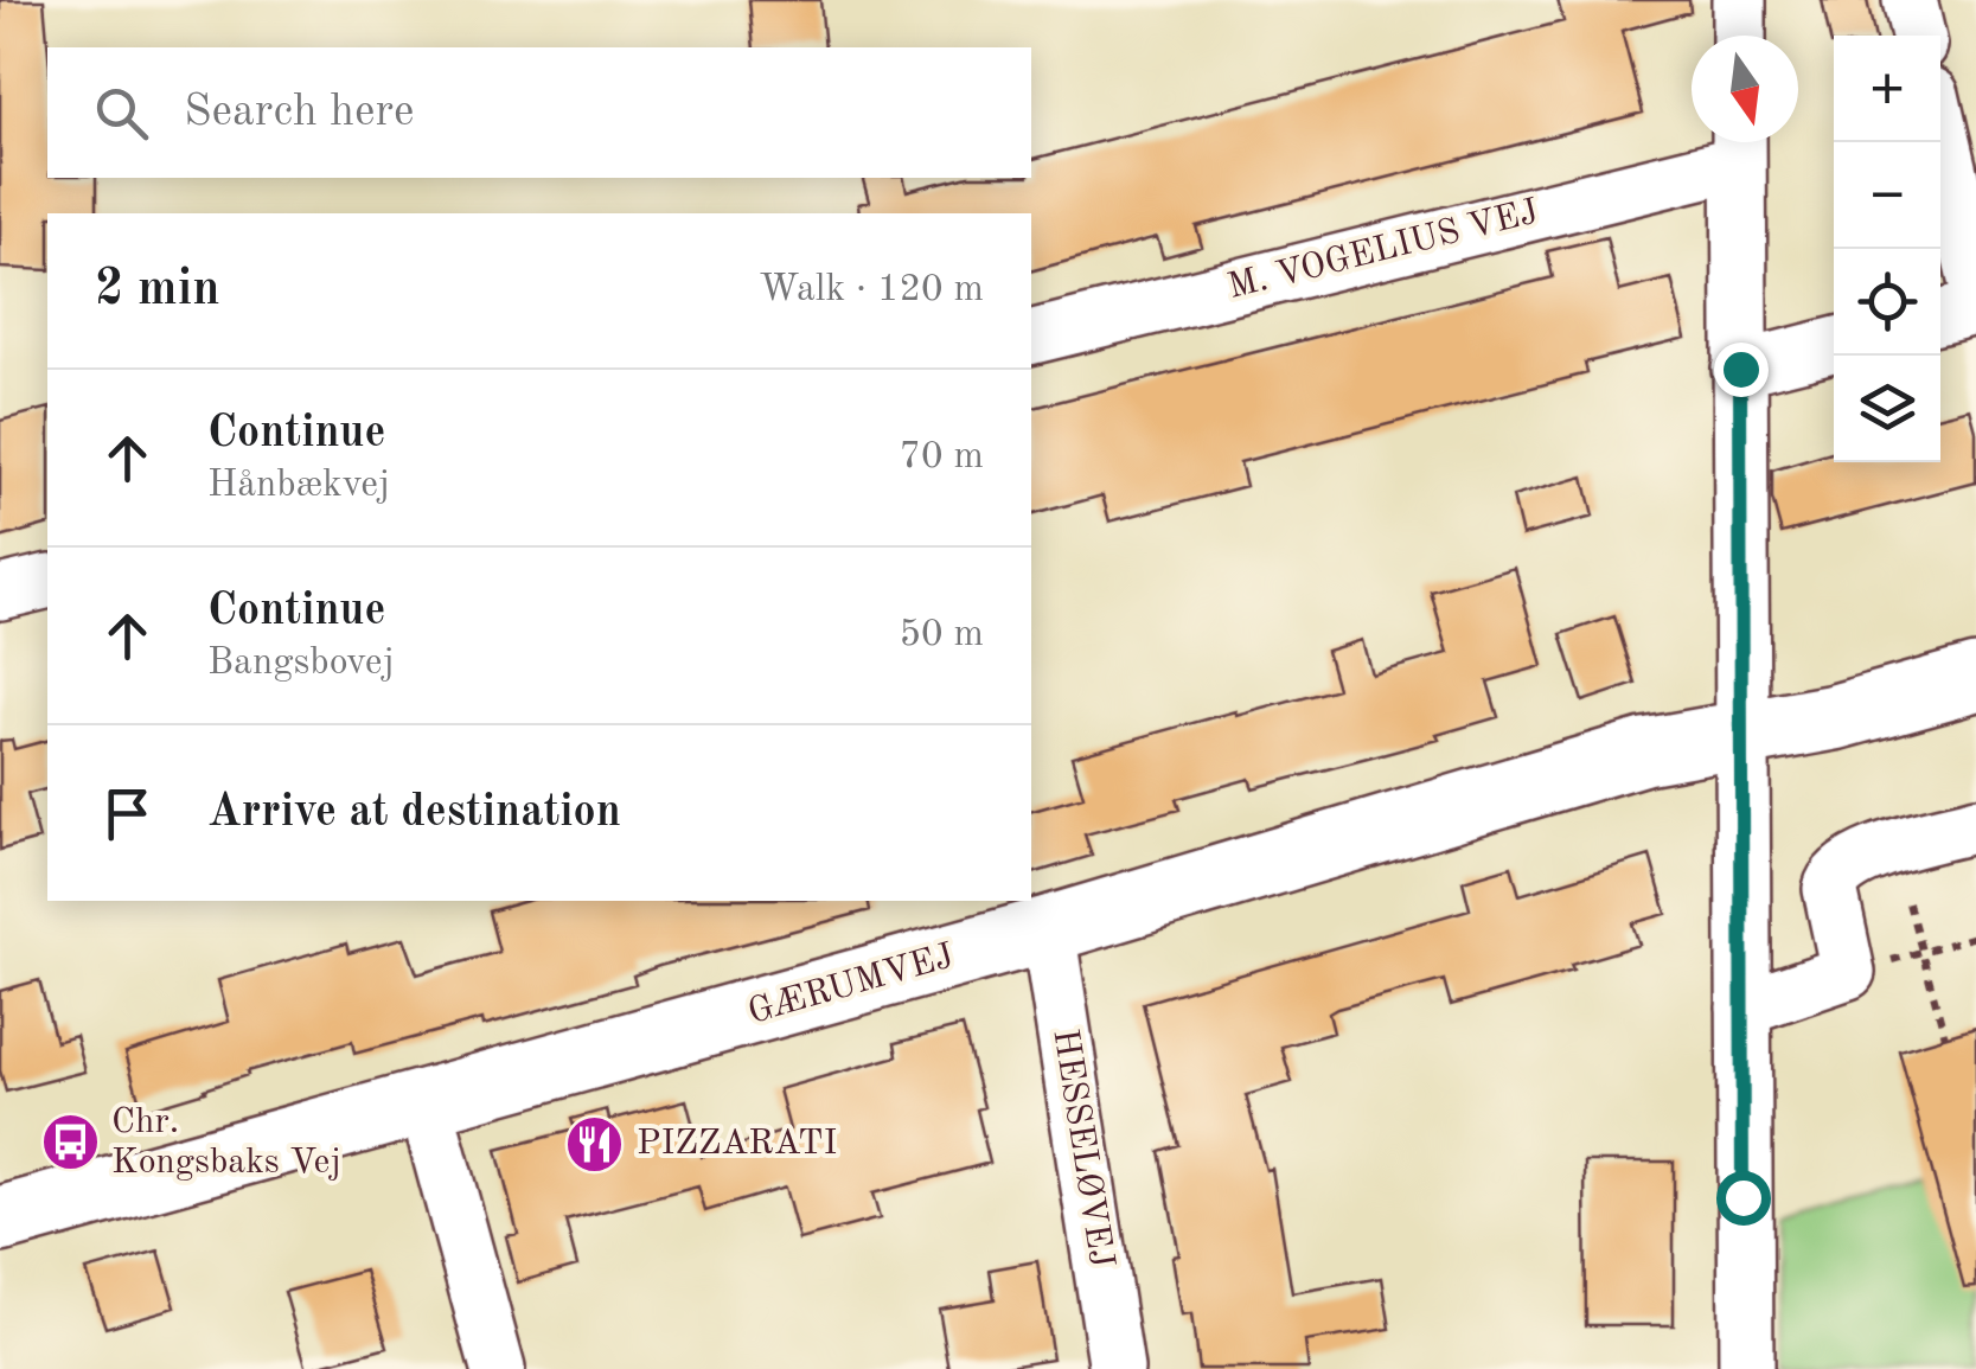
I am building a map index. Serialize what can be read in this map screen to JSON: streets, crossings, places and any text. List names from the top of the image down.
{
  "streets": {
    "main road": ["GÆRUMVEJ"],
    "street": ["M. VOGELIUS VEJ", "HESSELØVEJ"]
  },
  "crossings": [
    ["GÆRUMVEJ", "HESSELØVEJ"]
  ],
  "places": {
    "bus stop": ["Chr. Kongsbaks Vej"],
    "restaurant": ["PIZZARATI"]
  },
  "north": "bottom",
  "page": {
    "map_buttons": ["+", "−"],
    "search": "Search here",
    "heading": ["2 min", "Walk · 120 m"],
    "list": [
      ["Continue", "Hånbækvej", "70 m"],
      ["Continue", "Bangsbovej", "50 m"],
      "Arrive at destination"
    ]
  }
}
